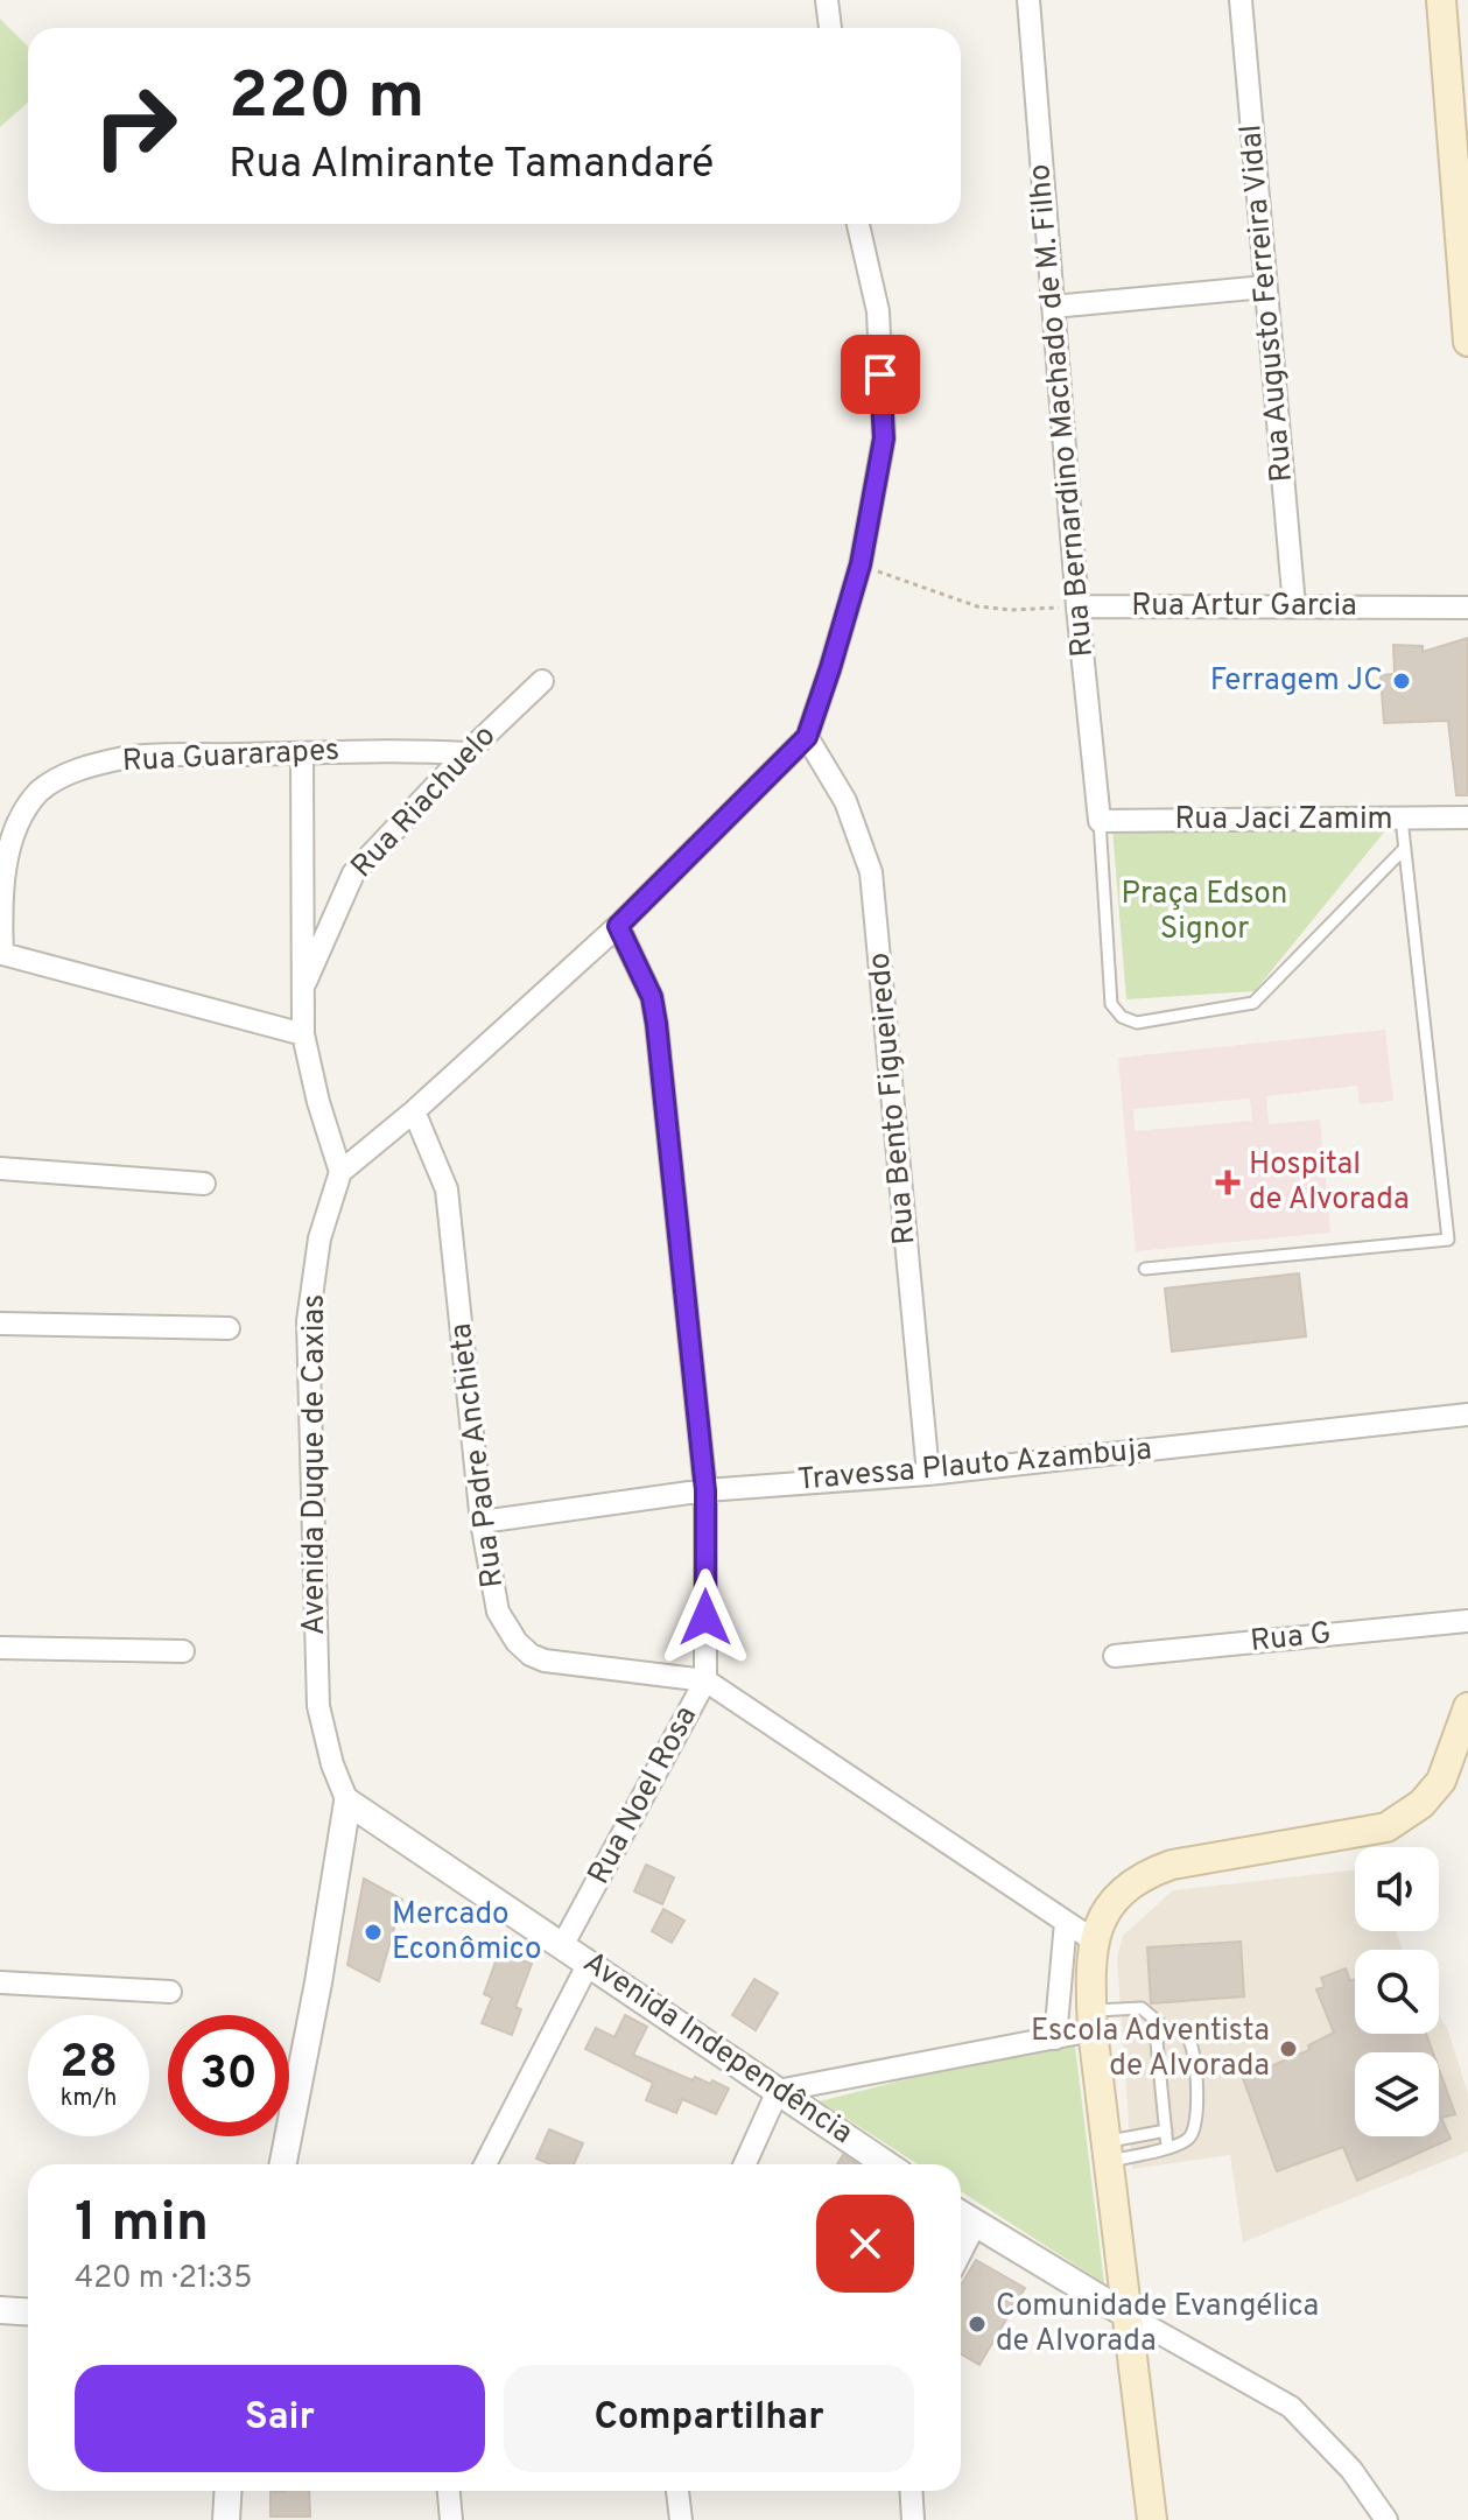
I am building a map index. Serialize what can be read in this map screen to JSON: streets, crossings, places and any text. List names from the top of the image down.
{
  "streets": {
    "street": [
      "Rua Augusto Ferreira Vidal",
      "Rua Bernardino Machado de M. Filho",
      "Rua Artur Garcia",
      "Rua Guararapes",
      "Rua Riachuelo",
      "Rua Jaci Zamim",
      "Rua Bento Figueiredo",
      "Rua Padre Anchieta",
      "Avenida Duque de Caxias",
      "Travessa Plauto Azambuja",
      "Rua G",
      "Rua Noel Rosa",
      "Avenida Independência"
    ]
  },
  "crossings": [
    ["Rua Augusto Ferreira Vidal", "Rua Artur Garcia"],
    ["Rua Bernardino Machado de M. Filho", "Rua Artur Garcia"],
    ["Rua Bernardino Machado de M. Filho", "Rua Jaci Zamim"],
    ["Rua Guararapes", "Rua Riachuelo"],
    ["Rua Bento Figueiredo", "Travessa Plauto Azambuja"],
    ["Rua Padre Anchieta", "Travessa Plauto Azambuja"],
    ["Rua Padre Anchieta", "Rua Noel Rosa"],
    ["Avenida Duque de Caxias", "Avenida Independência"],
    ["Travessa Plauto Azambuja", "Rua Noel Rosa"],
    ["Rua Noel Rosa", "Avenida Independência"]
  ],
  "parks": ["Praça Edson Signor"],
  "places": {
    "other": [
      "Ferragem JC",
      "Mercado Econômico",
      "Escola Adventista de Alvorada",
      "Comunidade Evangélica de Alvorada"
    ],
    "health": ["Hospital de Alvorada"]
  },
  "page": {
    "turn": ["220 m", "Rua Almirante Tamandaré"],
    "speed": "28 km/h",
    "limit": "30",
    "heading": ["1 min", "420 m · 21:35"],
    "buttons": ["Sair", "Compartilhar"]
  }
}
